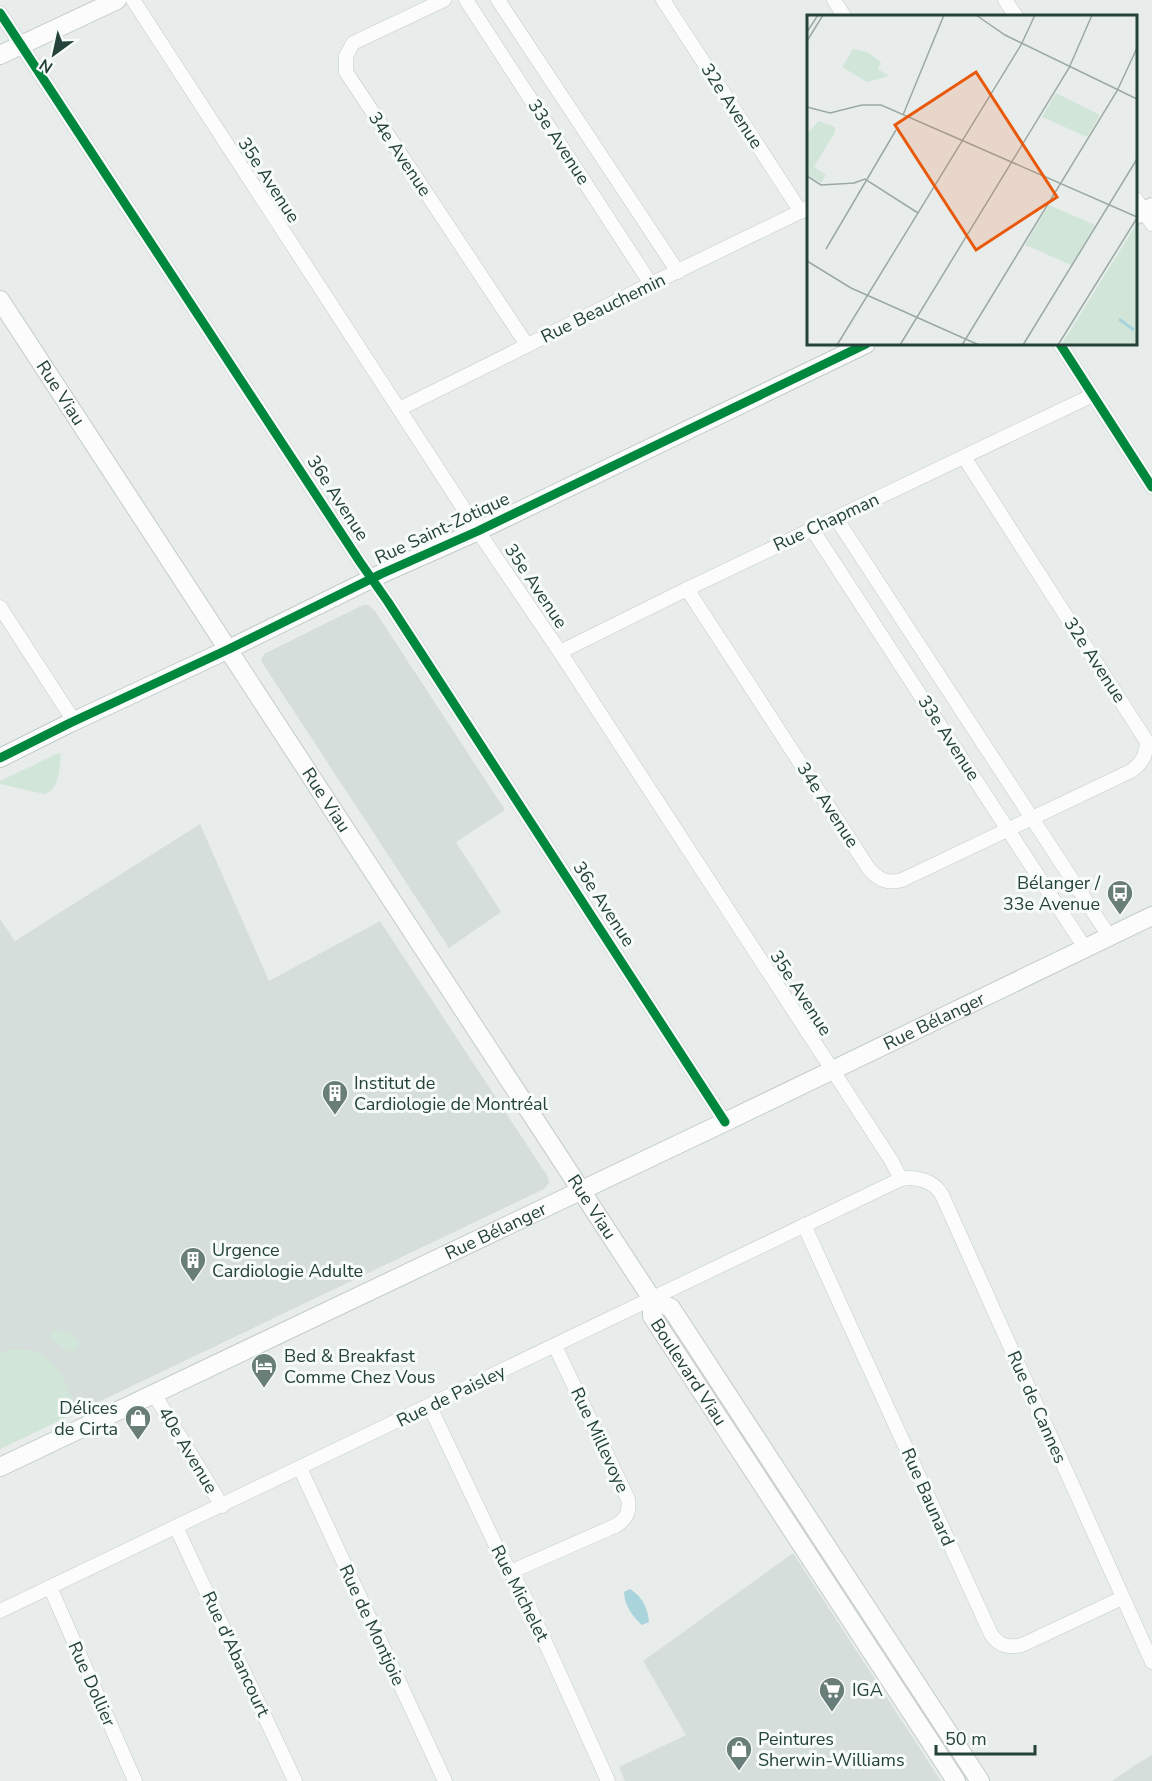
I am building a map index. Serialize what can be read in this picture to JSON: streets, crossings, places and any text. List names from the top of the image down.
{
  "streets": {
    "street": [
      "32e Avenue",
      "33e Avenue",
      "34e Avenue",
      "35e Avenue",
      "Rue Beauchemin",
      "Rue Viau",
      "36e Avenue",
      "Rue Chapman",
      "Rue Saint-Zotique",
      "Rue Bélanger",
      "Boulevard Viau",
      "Rue de Paisley",
      "Rue de Cannes",
      "Rue Millevoye",
      "40e Avenue",
      "Rue Baunard",
      "Rue Michelet",
      "Rue de Montjoie",
      "Rue d'Abancourt",
      "Rue Dollier"
    ]
  },
  "crossings": [
    ["32e Avenue", "33e Avenue"],
    ["32e Avenue", "34e Avenue"],
    ["32e Avenue", "Rue Beauchemin"],
    ["32e Avenue", "Rue Chapman"],
    ["33e Avenue", "34e Avenue"],
    ["33e Avenue", "Rue Beauchemin"],
    ["33e Avenue", "Rue Chapman"],
    ["33e Avenue", "Rue Bélanger"],
    ["34e Avenue", "Rue Beauchemin"],
    ["34e Avenue", "Rue Chapman"],
    ["35e Avenue", "Rue Beauchemin"],
    ["35e Avenue", "Rue Chapman"],
    ["35e Avenue", "Rue Saint-Zotique"],
    ["35e Avenue", "Rue Bélanger"],
    ["35e Avenue", "Rue de Paisley"],
    ["35e Avenue", "Rue de Cannes"],
    ["Rue Viau", "Rue Saint-Zotique"],
    ["Rue Viau", "Rue Bélanger"],
    ["Rue Viau", "Boulevard Viau"],
    ["Rue Viau", "Rue de Paisley"],
    ["36e Avenue", "Rue Saint-Zotique"],
    ["36e Avenue", "Rue Bélanger"],
    ["Rue Bélanger", "40e Avenue"],
    ["Boulevard Viau", "Rue de Paisley"],
    ["Rue de Paisley", "Rue de Cannes"],
    ["Rue de Paisley", "Rue Millevoye"],
    ["Rue de Paisley", "40e Avenue"],
    ["Rue de Paisley", "Rue Baunard"],
    ["Rue de Paisley", "Rue Michelet"],
    ["Rue de Paisley", "Rue de Montjoie"],
    ["Rue de Paisley", "Rue d'Abancourt"],
    ["Rue de Paisley", "Rue Dollier"],
    ["Rue de Cannes", "Rue Baunard"],
    ["Rue Millevoye", "Rue Michelet"]
  ],
  "places": {
    "bus stop": ["Bélanger / 33e Avenue"],
    "building": ["Institut de Cardiologie de Montréal", "Urgence Cardiologie Adulte"],
    "hotel": ["Bed & Breakfast Comme Chez Vous"],
    "shop": ["Délices de Cirta", "Peintures Sherwin-Williams"],
    "supermarket": ["IGA"]
  },
  "scale_bar": "50 m",
  "north": "bottom left"
}
